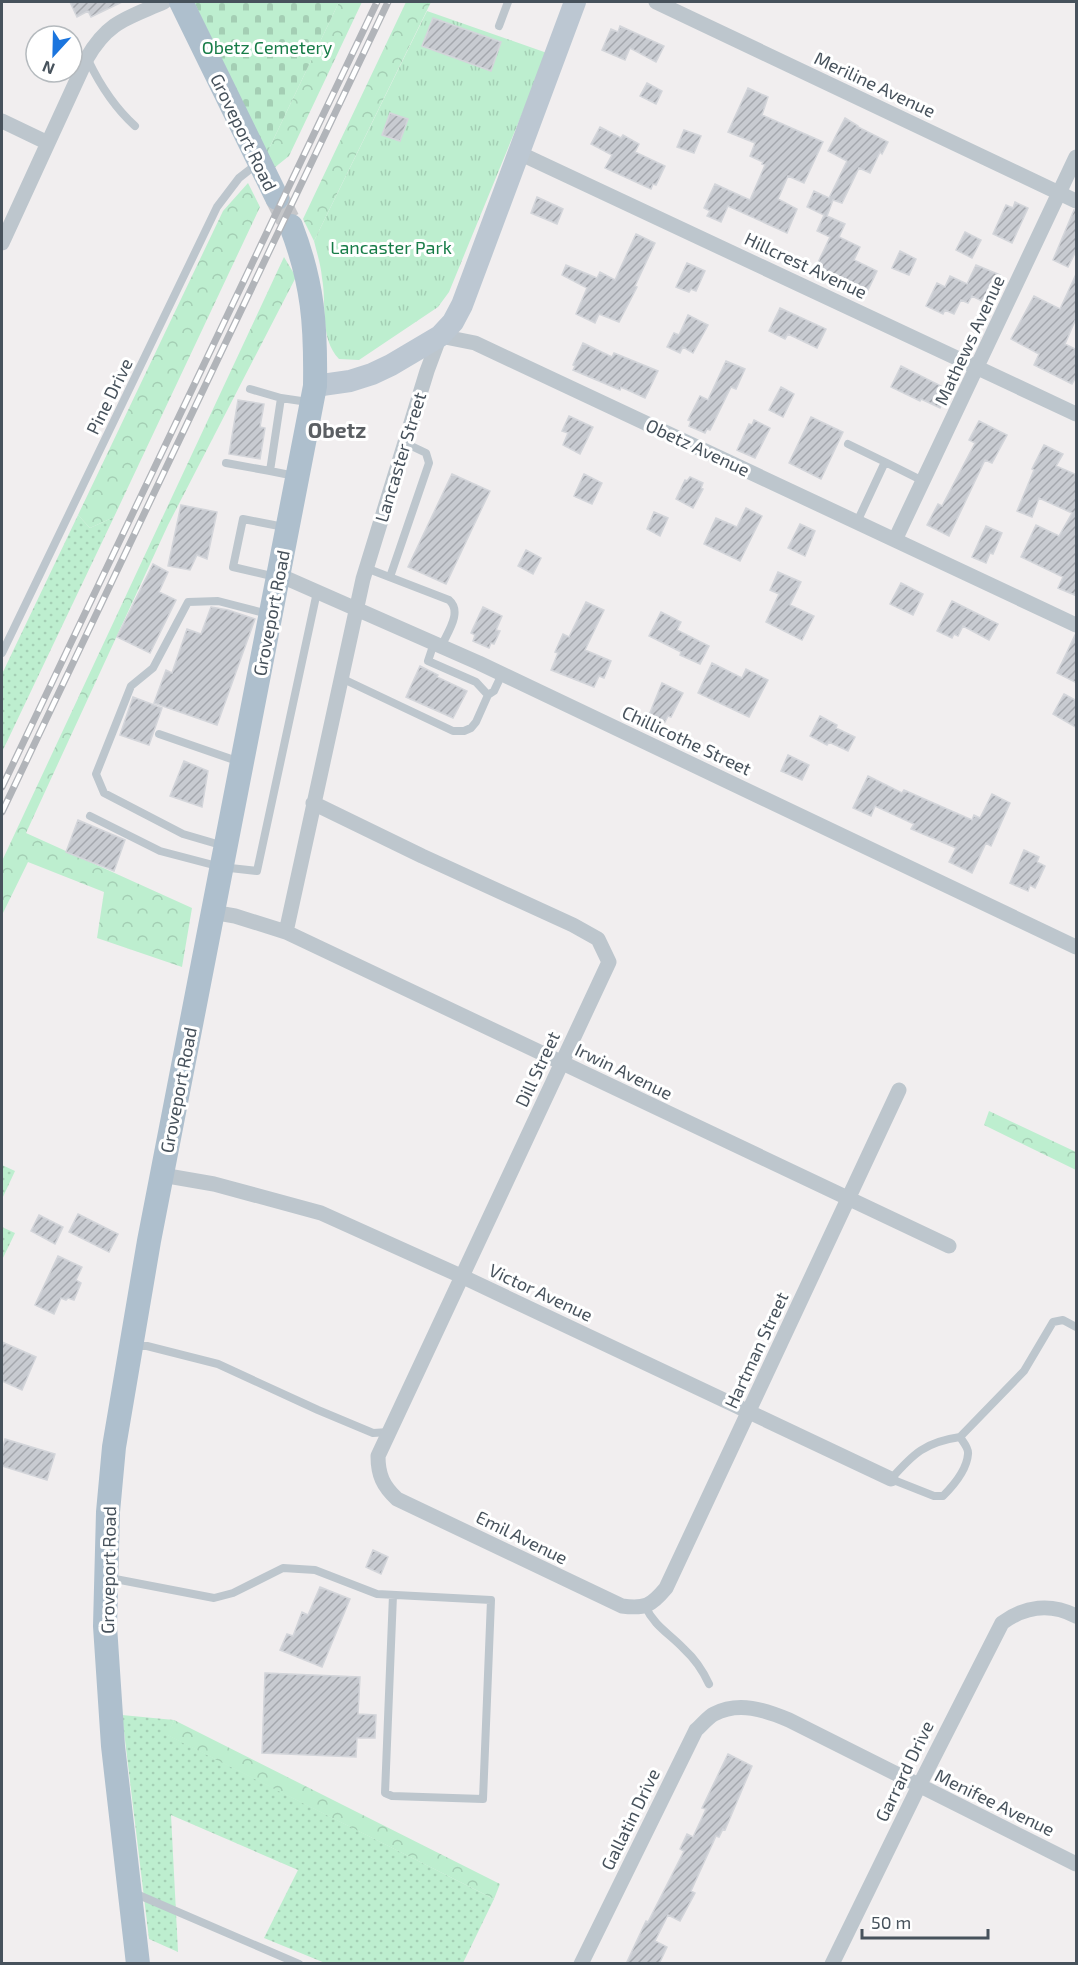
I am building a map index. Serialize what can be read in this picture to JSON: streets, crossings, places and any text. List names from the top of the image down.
{
  "streets": {
    "main road": ["Groveport Road"],
    "street": [
      "Meriline Avenue",
      "Hillcrest Avenue",
      "Mathews Avenue",
      "Obetz Avenue",
      "Lancaster Street",
      "Chillicothe Street",
      "Dill Street",
      "Irwin Avenue",
      "Victor Avenue",
      "Hartman Street",
      "Emil Avenue",
      "Garrard Drive",
      "Menifee Avenue",
      "Gallatin Drive"
    ],
    "lane": ["Pine Drive"]
  },
  "crossings": [
    ["Meriline Avenue", "Mathews Avenue"],
    ["Groveport Road", "Pine Drive"],
    ["Groveport Road", "Chillicothe Street"],
    ["Groveport Road", "Irwin Avenue"],
    ["Groveport Road", "Victor Avenue"],
    ["Hillcrest Avenue", "Mathews Avenue"],
    ["Hillcrest Avenue", "Lancaster Street"],
    ["Mathews Avenue", "Obetz Avenue"],
    ["Obetz Avenue", "Lancaster Street"],
    ["Lancaster Street", "Chillicothe Street"],
    ["Lancaster Street", "Dill Street"],
    ["Lancaster Street", "Irwin Avenue"],
    ["Dill Street", "Irwin Avenue"],
    ["Dill Street", "Victor Avenue"],
    ["Dill Street", "Emil Avenue"],
    ["Irwin Avenue", "Hartman Street"],
    ["Victor Avenue", "Hartman Street"],
    ["Hartman Street", "Emil Avenue"],
    ["Garrard Drive", "Menifee Avenue"],
    ["Menifee Avenue", "Gallatin Drive"]
  ],
  "districts": ["Obetz"],
  "parks": ["Obetz Cemetery", "Lancaster Park"],
  "scale_bar": "50 m",
  "north": "bottom"
}
